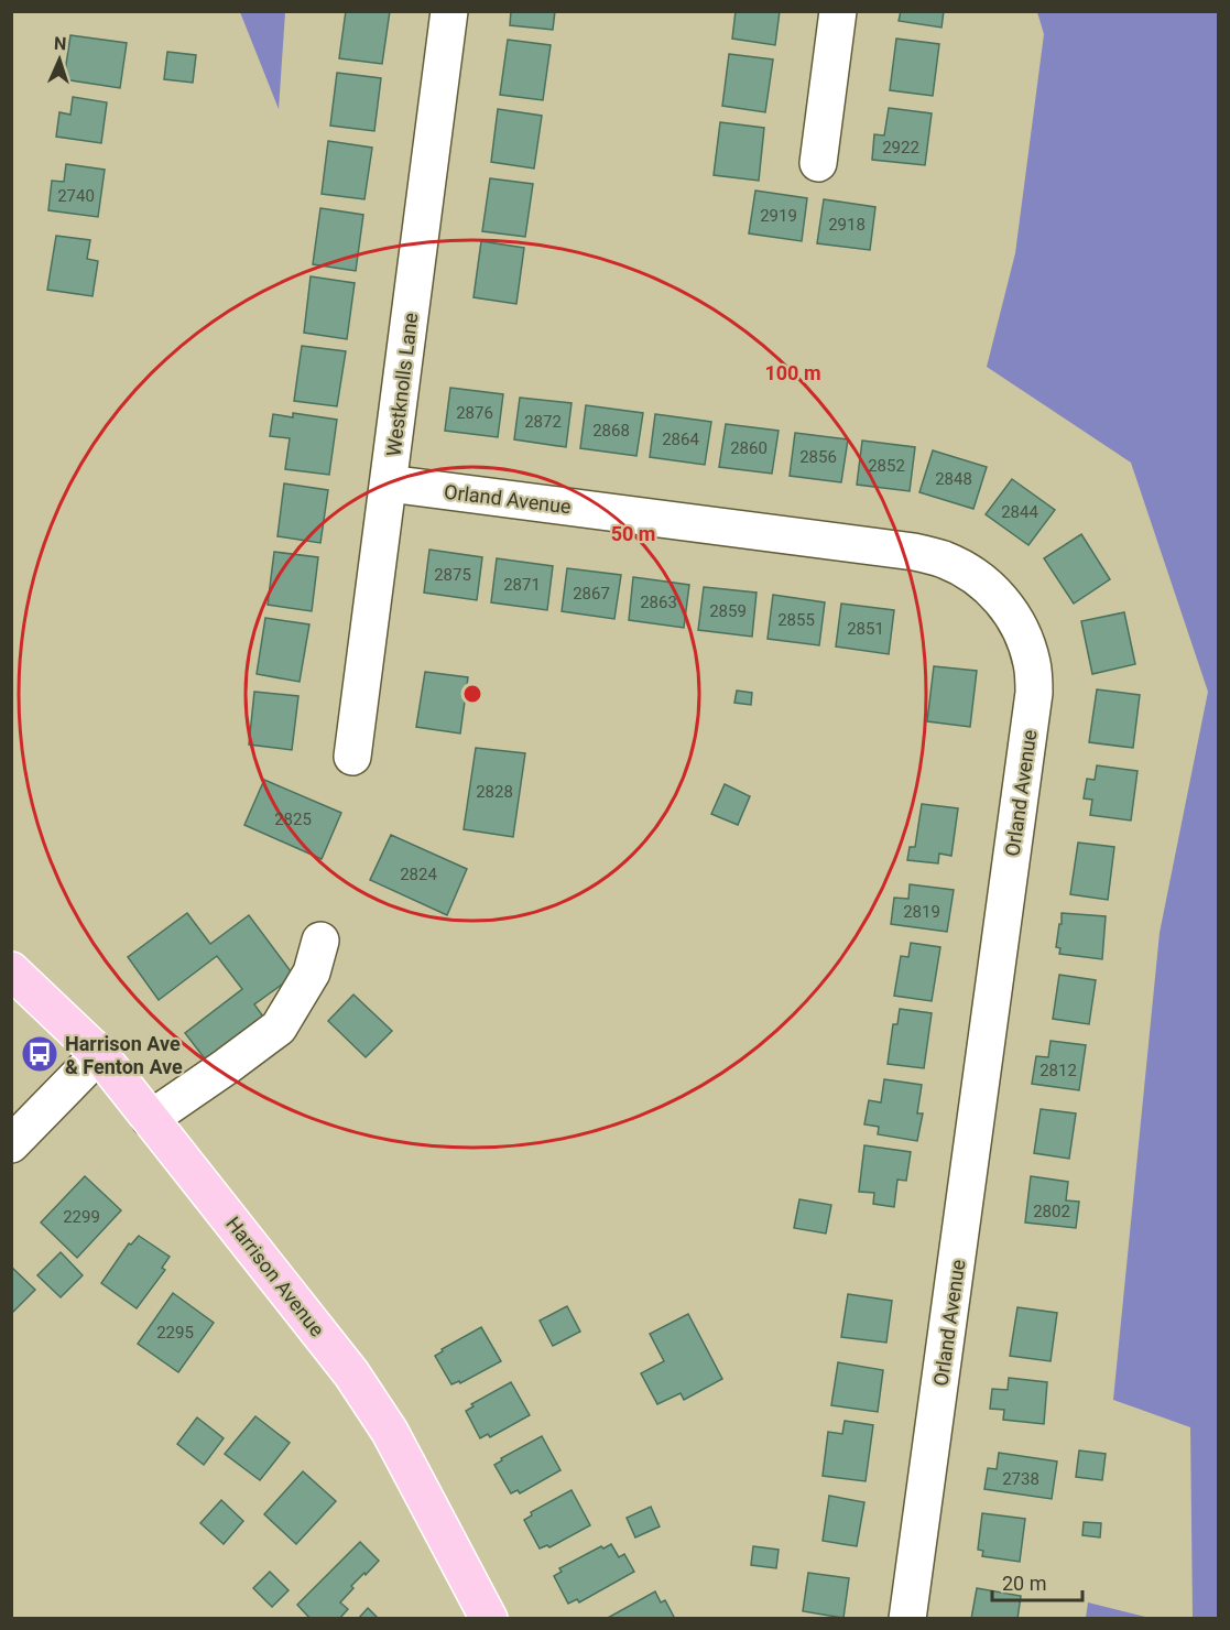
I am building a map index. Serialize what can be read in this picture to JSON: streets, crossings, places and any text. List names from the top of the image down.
{
  "streets": {
    "main road": ["Harrison Avenue"],
    "street": ["Westknolls Lane", "Orland Avenue"]
  },
  "crossings": [
    ["Westknolls Lane", "Orland Avenue"]
  ],
  "places": {
    "bus stop": ["Harrison Ave & Fenton Ave"]
  },
  "house_numbers": [
    "2922",
    "2740",
    "2919",
    "2918",
    "2876",
    "2872",
    "2868",
    "2864",
    "2860",
    "2856",
    "2852",
    "2848",
    "2844",
    "2875",
    "2871",
    "2867",
    "2863",
    "2859",
    "2855",
    "2851",
    "2828",
    "2825",
    "2824",
    "2819",
    "2812",
    "2802",
    "2299",
    "2295",
    "2738"
  ],
  "scale_bar": "20 m",
  "north": "top",
  "rings": ["100 m", "50 m"]
}
